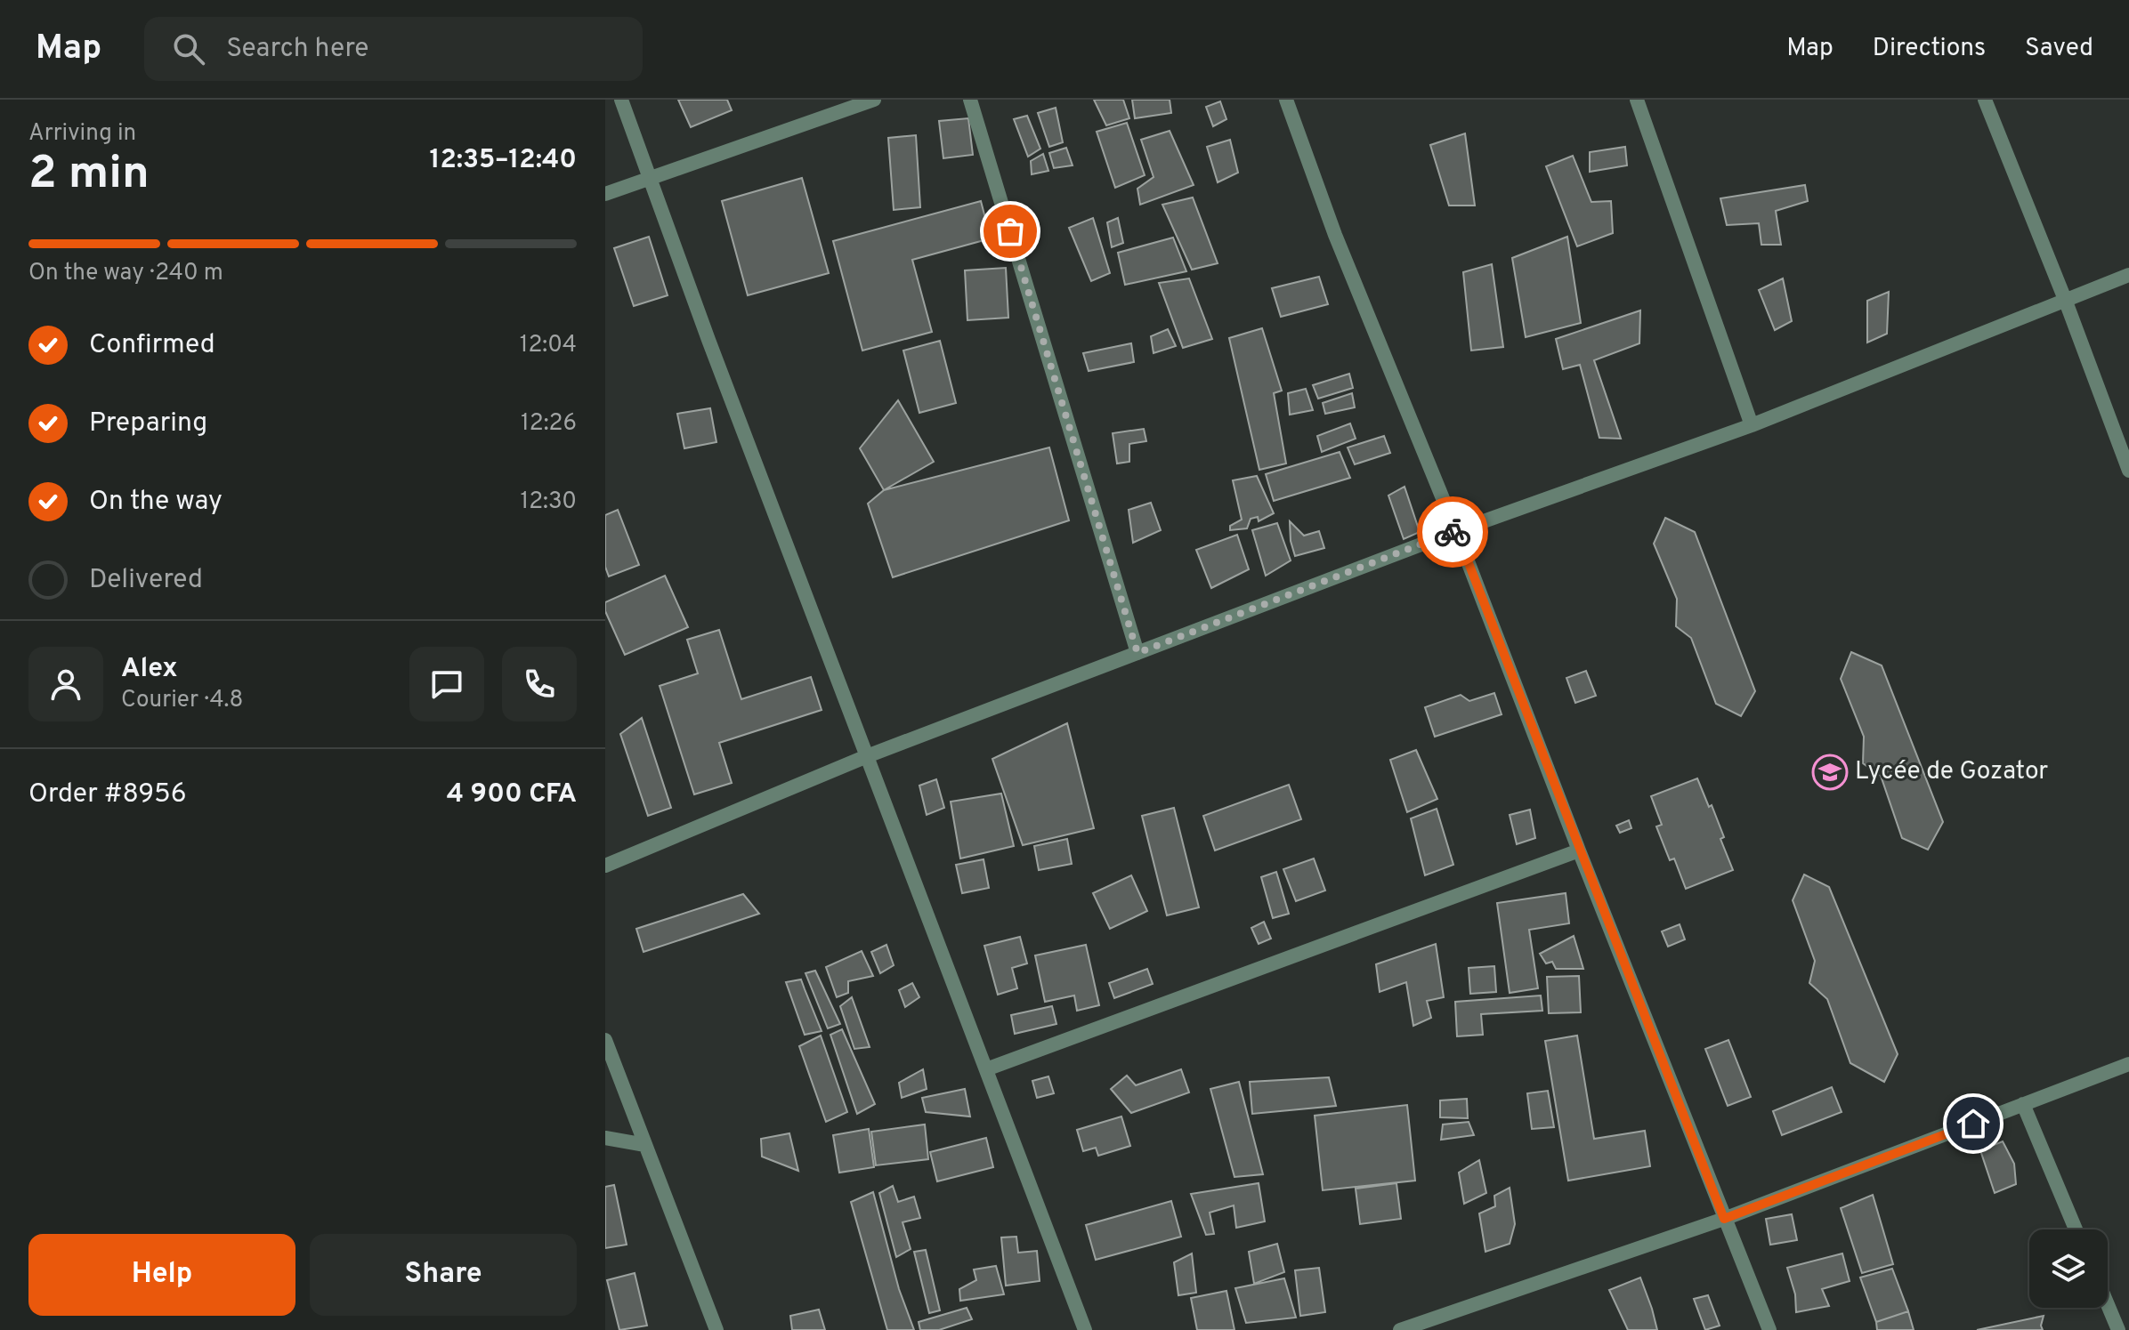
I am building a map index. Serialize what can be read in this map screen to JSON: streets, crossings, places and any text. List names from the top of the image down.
{
  "places": {
    "school or university": ["Lycée de Gozator"]
  },
  "page": {
    "header": "Map",
    "search": "Search here",
    "nav": ["Map", "Directions", "Saved"],
    "heading": ["2 min", "Arriving in", "12:35–12:40"],
    "panel": [
      "Alex",
      "Courier · 4.8",
      "Order #8956",
      "4 900 CFA"
    ],
    "bar": "On the way · 240 m",
    "list": [
      ["Confirmed", "12:04"],
      ["Preparing", "12:26"],
      ["On the way", "12:30"],
      "Delivered"
    ],
    "buttons": ["Help", "Share"]
  }
}
